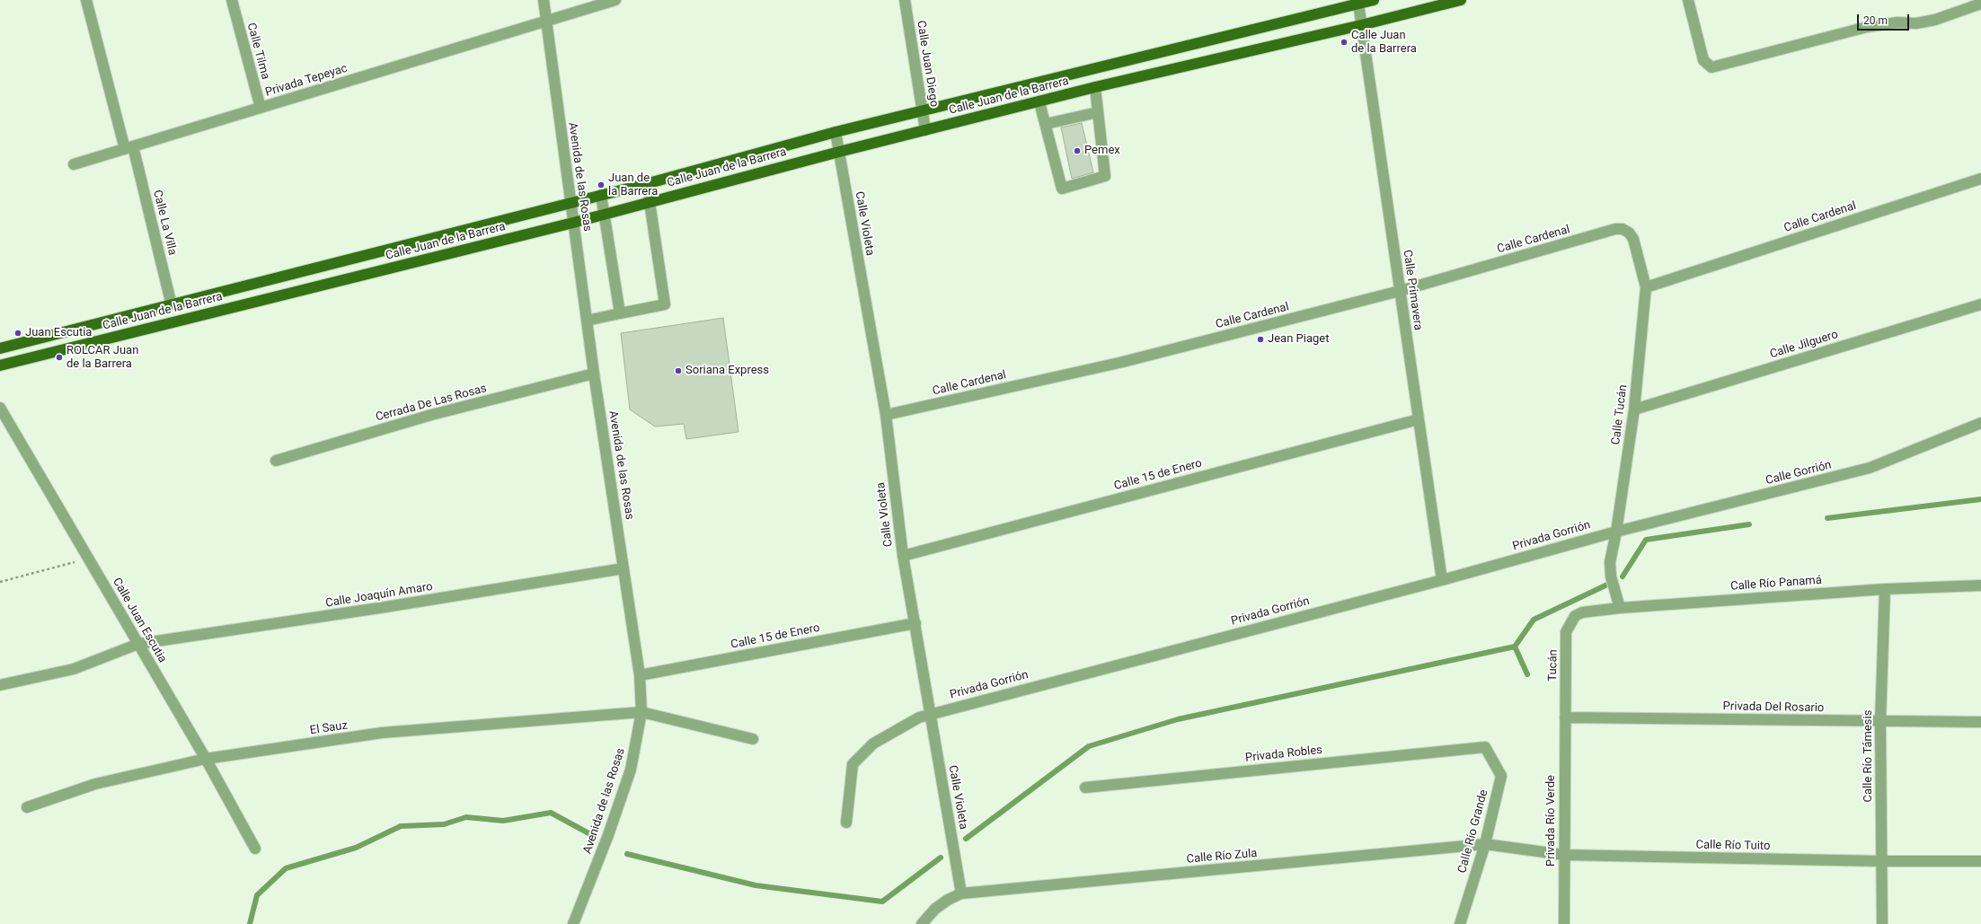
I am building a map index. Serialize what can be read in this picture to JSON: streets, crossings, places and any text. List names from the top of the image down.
{
  "streets": {
    "main road": ["Calle Juan de la Barrera"],
    "street": [
      "Calle Tilma",
      "Calle Juan Diego",
      "Privada Tepeyac",
      "Avenida de las Rosas",
      "Calle Cardenal",
      "Calle La Villa",
      "Calle Violeta",
      "Calle Primavera",
      "Calle Jilguero",
      "Cerrada De Las Rosas",
      "Calle Tucán",
      "Calle Gorrión",
      "Calle 15 de Enero",
      "Privada Gorrión",
      "Calle Río Panamá",
      "Calle Joaquín Amaro",
      "Calle Juan Escutia",
      "Tucán",
      "Privada Del Rosario",
      "El Sauz",
      "Privada Robles",
      "Calle Río Támesis",
      "Privada Río Verde",
      "Calle Río Grande",
      "Calle Río Tuito",
      "Calle Río Zula"
    ]
  },
  "crossings": [
    ["Calle Tilma", "Privada Tepeyac"],
    ["Calle Juan Diego", "Calle Juan de la Barrera"],
    ["Privada Tepeyac", "Avenida de las Rosas"],
    ["Privada Tepeyac", "Calle La Villa"],
    ["Calle Juan de la Barrera", "Avenida de las Rosas"],
    ["Calle Juan de la Barrera", "Calle La Villa"],
    ["Calle Juan de la Barrera", "Calle Violeta"],
    ["Calle Juan de la Barrera", "Calle Primavera"],
    ["Avenida de las Rosas", "Cerrada De Las Rosas"],
    ["Avenida de las Rosas", "Calle 15 de Enero"],
    ["Avenida de las Rosas", "Calle Joaquín Amaro"],
    ["Avenida de las Rosas", "El Sauz"],
    ["Calle Cardenal", "Calle Violeta"],
    ["Calle Cardenal", "Calle Primavera"],
    ["Calle Cardenal", "Calle Tucán"],
    ["Calle Violeta", "Calle 15 de Enero"],
    ["Calle Violeta", "Privada Gorrión"],
    ["Calle Violeta", "Calle Río Zula"],
    ["Calle Primavera", "Calle 15 de Enero"],
    ["Calle Primavera", "Privada Gorrión"],
    ["Calle Jilguero", "Calle Tucán"],
    ["Calle Tucán", "Calle Gorrión"],
    ["Calle Tucán", "Privada Gorrión"],
    ["Calle Tucán", "Calle Río Panamá"],
    ["Calle Gorrión", "Privada Gorrión"],
    ["Calle Río Panamá", "Tucán"],
    ["Calle Río Panamá", "Calle Río Támesis"],
    ["Calle Joaquín Amaro", "Calle Juan Escutia"],
    ["Calle Juan Escutia", "El Sauz"],
    ["Tucán", "Privada Del Rosario"],
    ["Tucán", "Privada Río Verde"],
    ["Privada Del Rosario", "Calle Río Támesis"],
    ["Privada Del Rosario", "Privada Río Verde"],
    ["Privada Robles", "Calle Río Grande"],
    ["Calle Río Támesis", "Calle Río Tuito"],
    ["Privada Río Verde", "Calle Río Tuito"],
    ["Calle Río Grande", "Calle Río Tuito"],
    ["Calle Río Grande", "Calle Río Zula"],
    ["Calle Río Tuito", "Calle Río Zula"]
  ],
  "places": [
    "Calle Juan de la Barrera",
    "Pemex",
    "Juan de la Barrera",
    "Juan Escutia",
    "Jean Piaget",
    "ROLCAR Juan de la Barrera",
    "Soriana Express"
  ],
  "scale_bar": "20 m"
}
